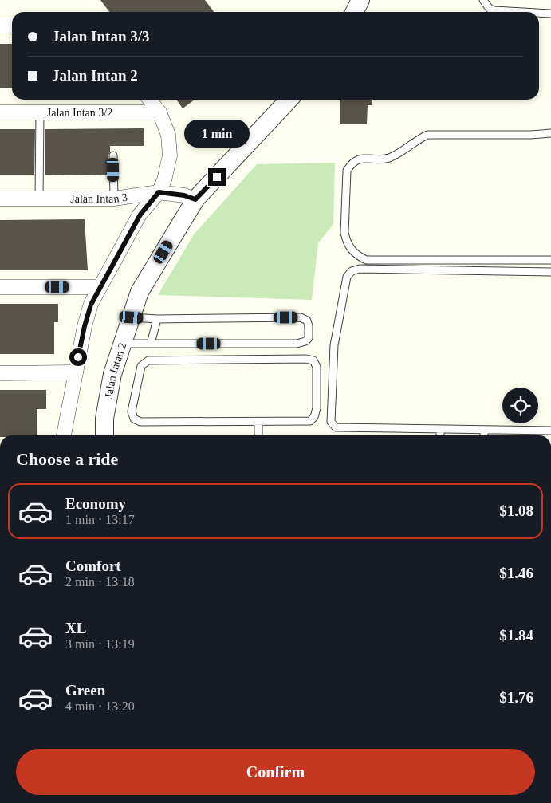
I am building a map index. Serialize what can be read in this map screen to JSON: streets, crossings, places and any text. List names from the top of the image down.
{
  "streets": {
    "street": ["Jalan Intan 3/2", "Jalan Intan 3", "Jalan Intan 2"]
  },
  "crossings": [
    ["Jalan Intan 3", "Jalan Intan 2"]
  ],
  "page": {
    "banner": ["Jalan Intan 3/3", "Jalan Intan 2"],
    "bubble": "1 min",
    "heading": "Choose a ride",
    "list": [
      {
        "name": "Economy",
        "note": "1 min · 13:17",
        "value": "$1.08"
      },
      {
        "name": "Comfort",
        "note": "2 min · 13:18",
        "value": "$1.46"
      },
      {
        "name": "XL",
        "note": "3 min · 13:19",
        "value": "$1.84"
      },
      {
        "name": "Green",
        "note": "4 min · 13:20",
        "value": "$1.76"
      }
    ],
    "buttons": "Confirm"
  }
}
